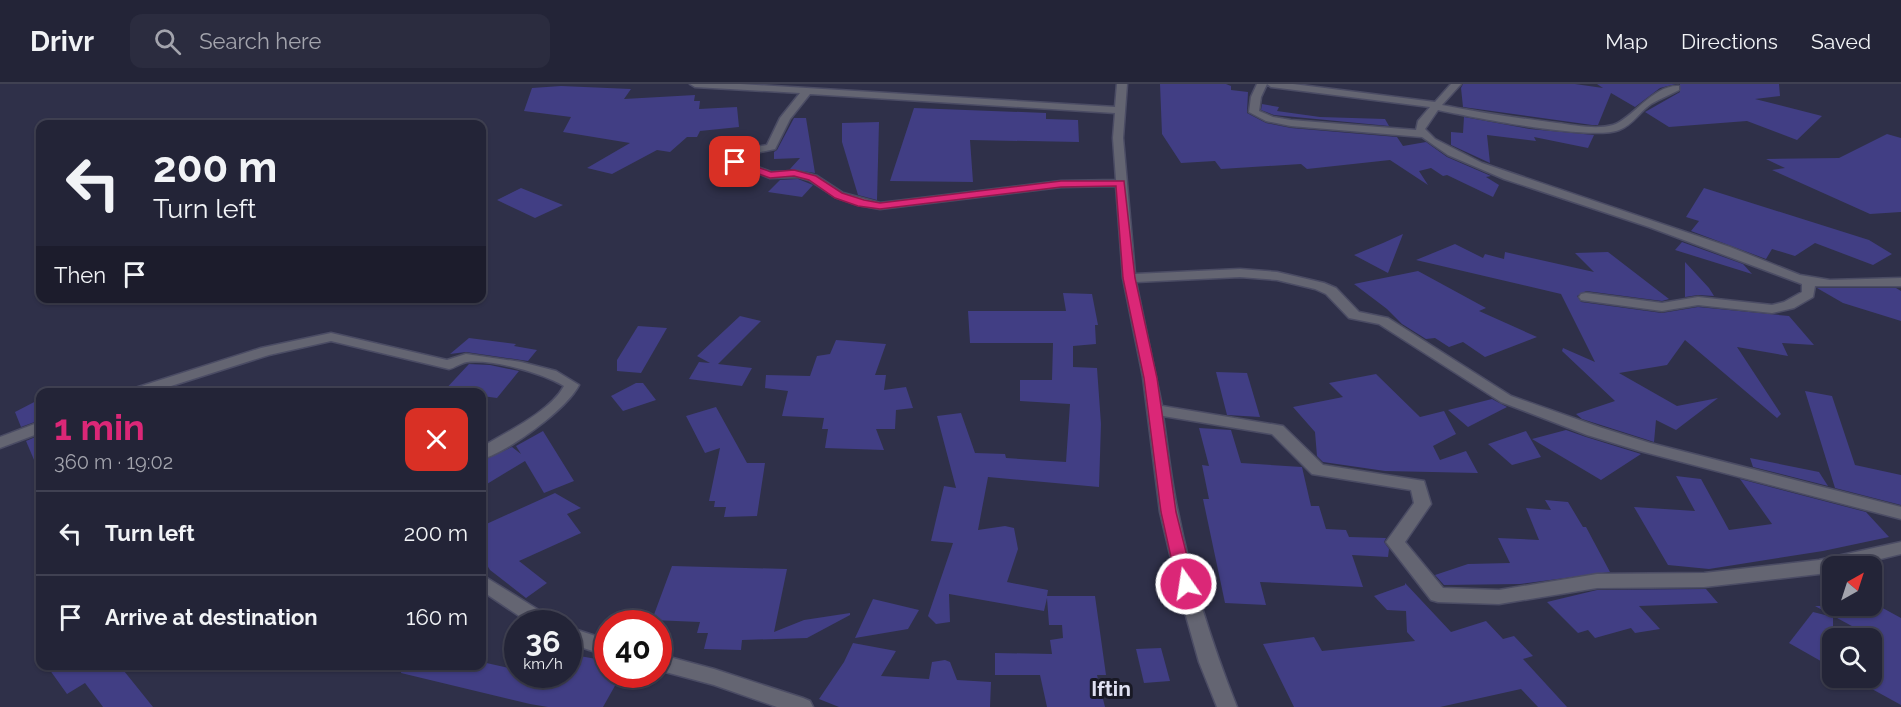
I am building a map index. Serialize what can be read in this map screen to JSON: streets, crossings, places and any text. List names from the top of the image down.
{
  "districts": ["Iftin"],
  "north": "top right",
  "page": {
    "header": "Drivr",
    "search": "Search here",
    "nav": ["Map", "Directions", "Saved"],
    "turn": ["200 m", "Turn left"],
    "then": "Then",
    "heading": ["1 min", "360 m · 19:02"],
    "list": [
      {
        "name": "Turn left",
        "value": "200 m"
      },
      {
        "name": "Arrive at destination",
        "value": "160 m"
      }
    ],
    "speed": "36 km/h",
    "limit": "40"
  }
}
